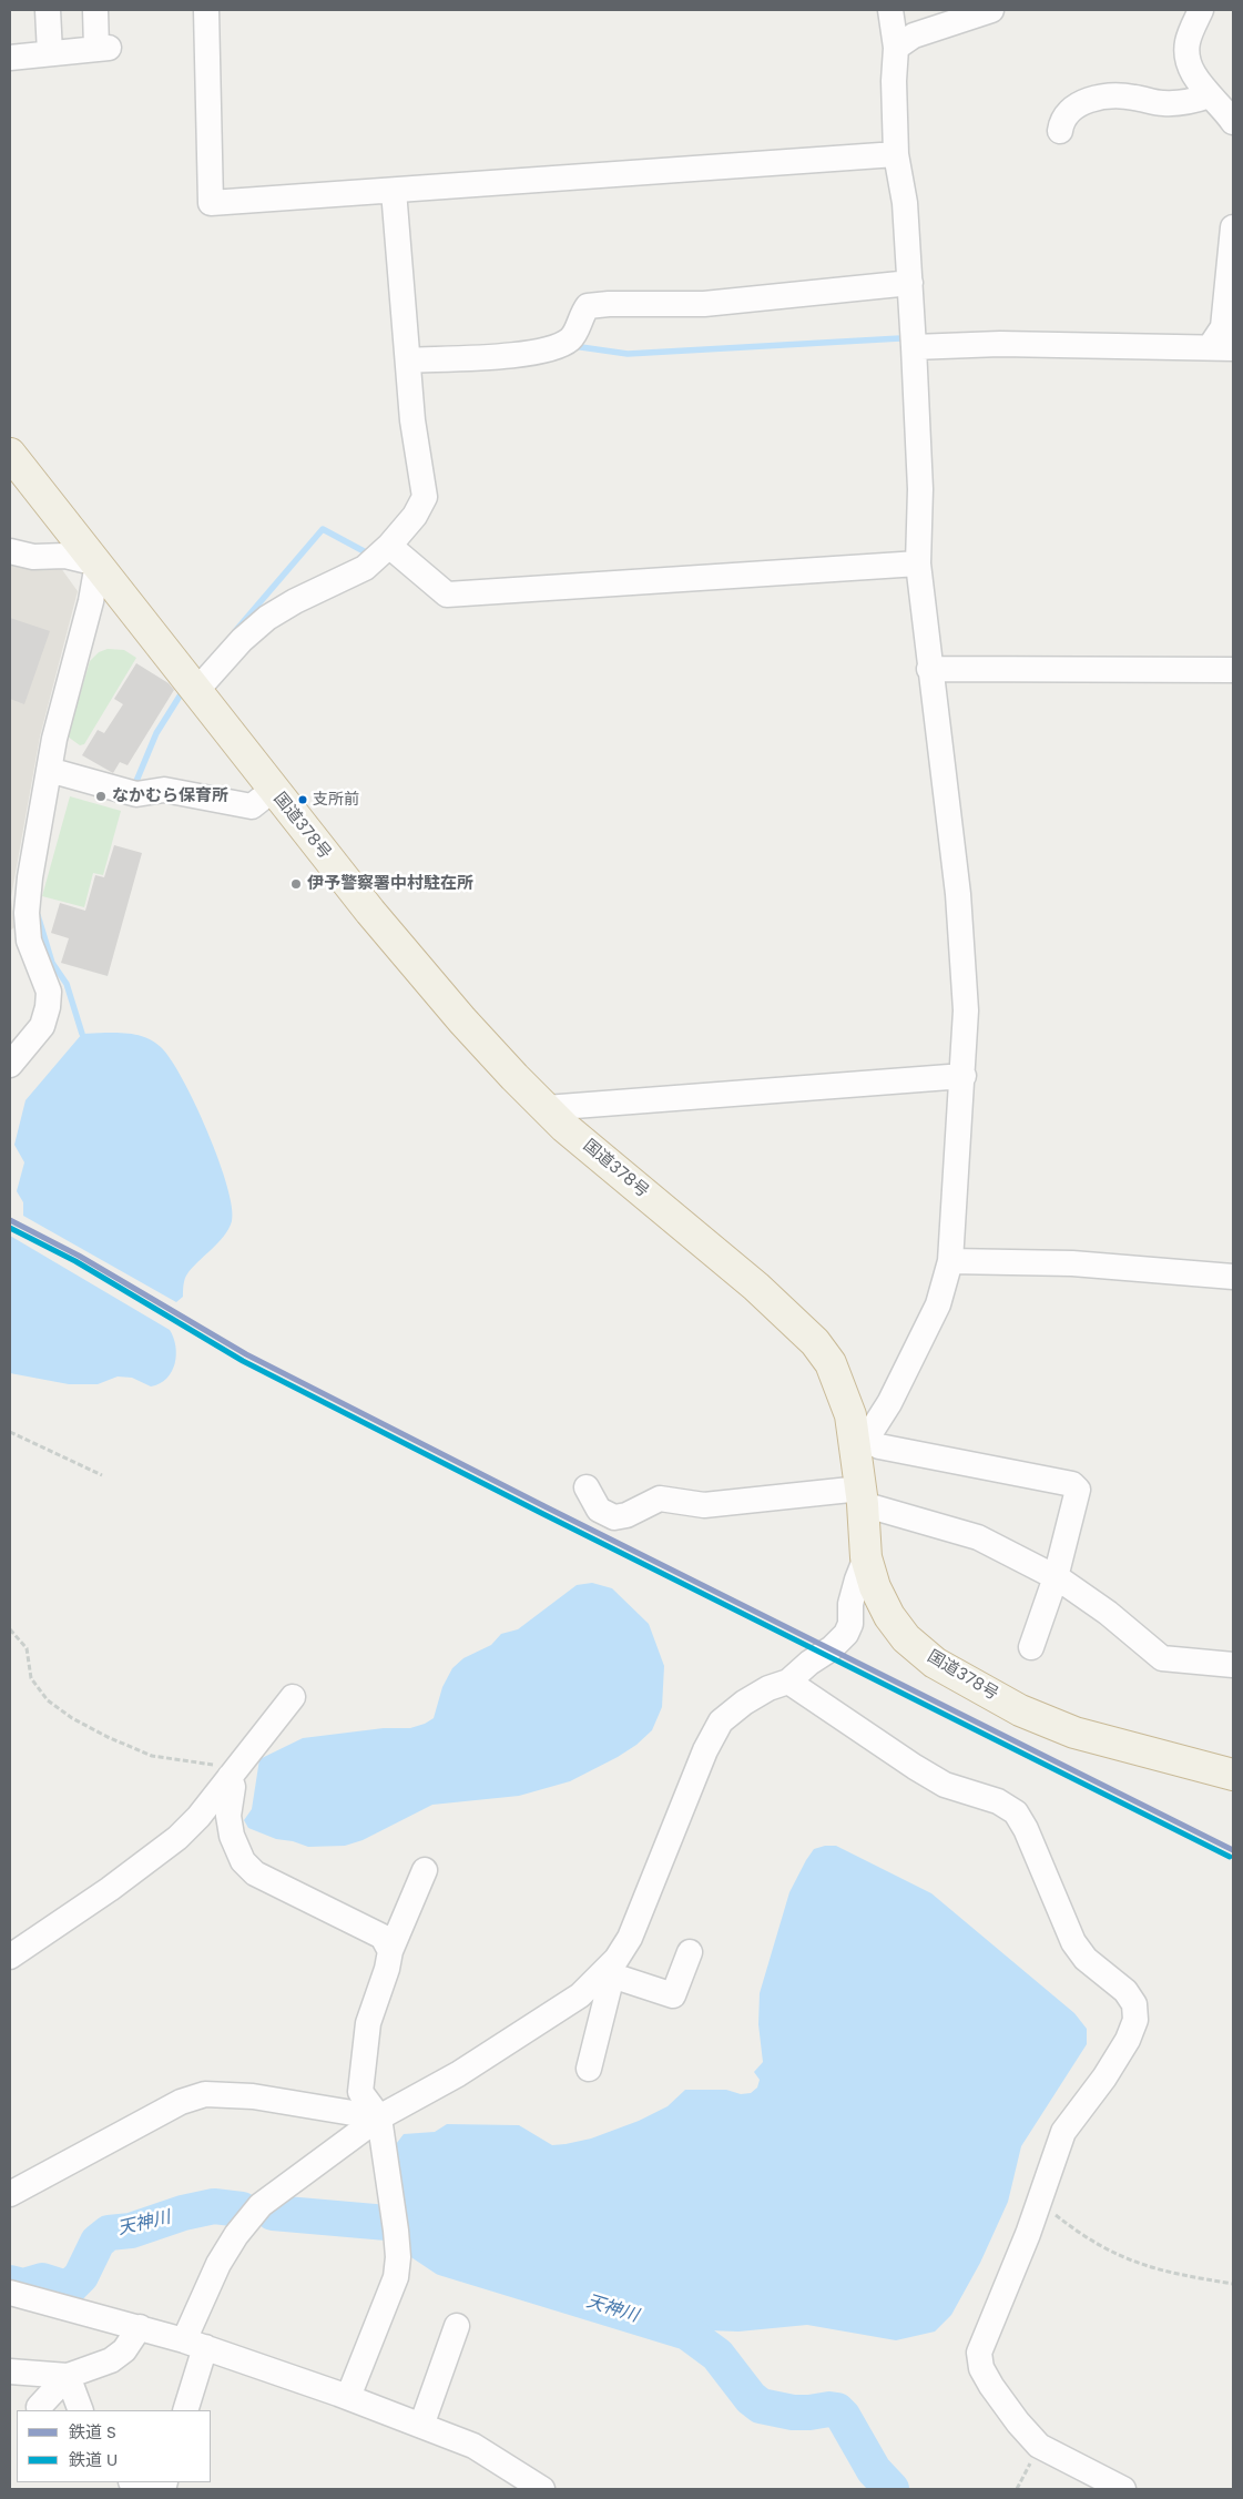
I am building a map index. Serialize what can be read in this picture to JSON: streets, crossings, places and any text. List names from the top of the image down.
{
  "streets": {
    "highway": ["国道378号"]
  },
  "water": ["天神川"],
  "places": ["なかむら保育所", "支所前", "伊予警察署中村駐在所"],
  "lines": ["rail line S", "rail line U"],
  "legend": ["鉄道 S", "鉄道 U"]
}
